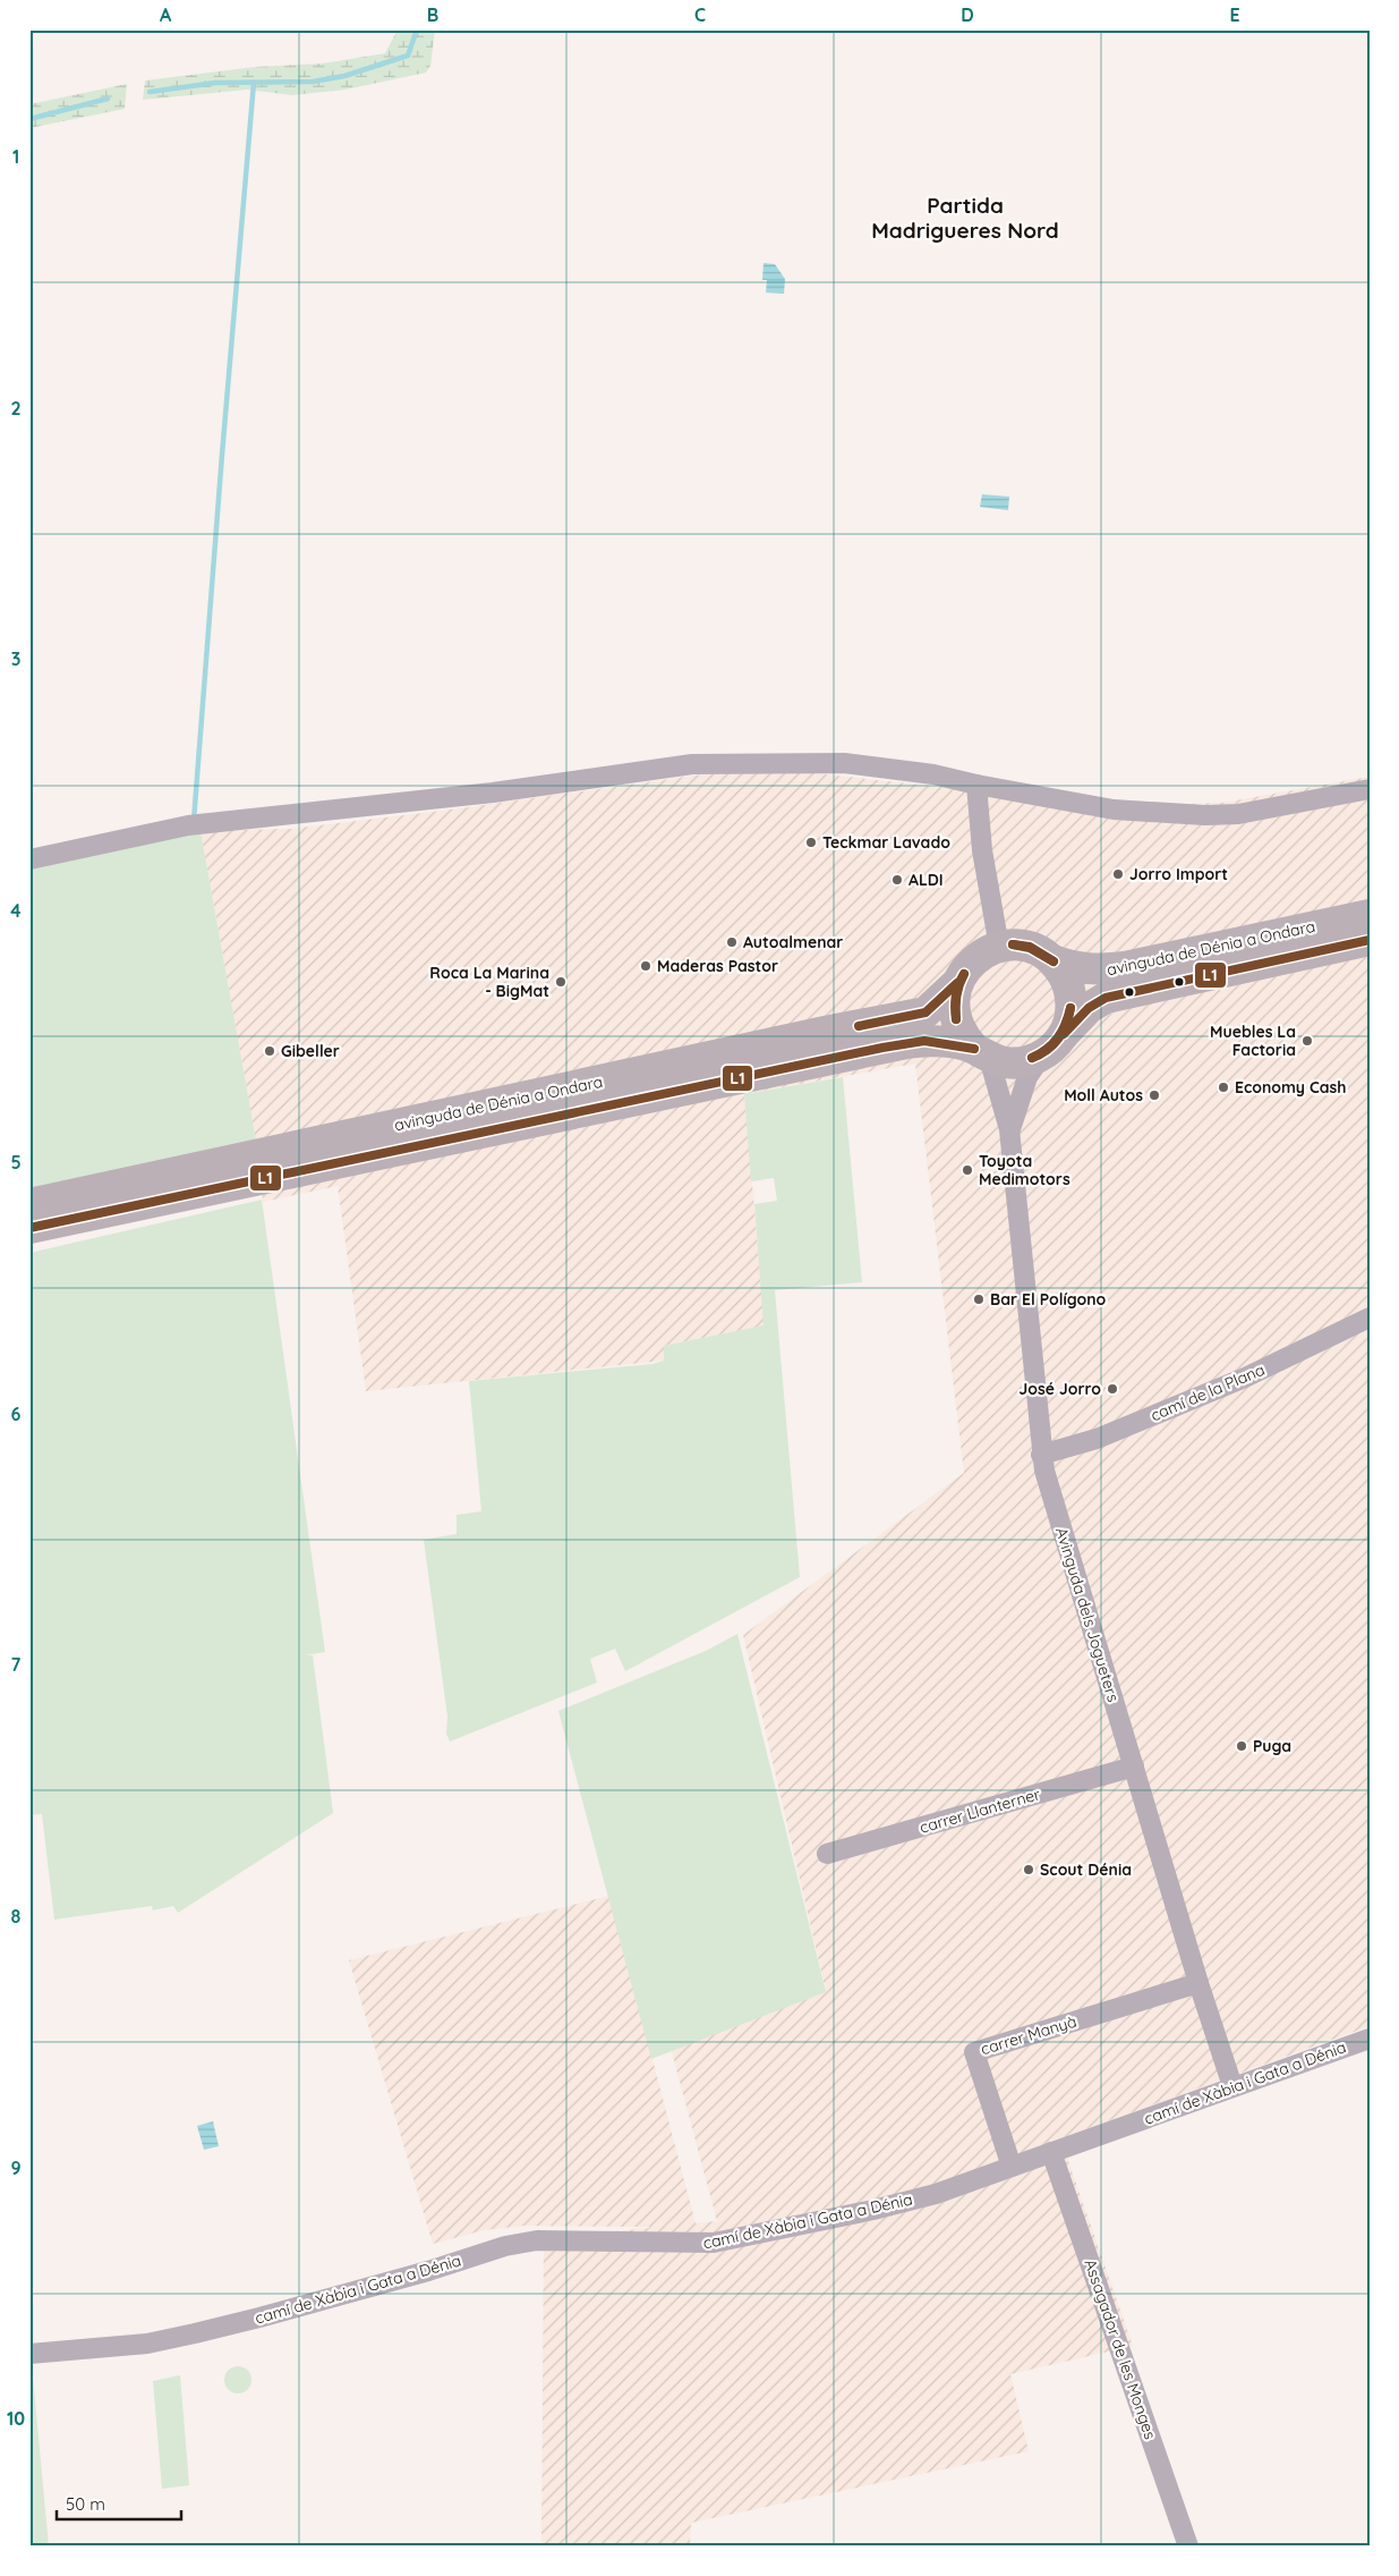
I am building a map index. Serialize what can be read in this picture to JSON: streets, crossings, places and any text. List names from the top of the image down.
{
  "streets": {
    "main road": ["avinguda de Dénia a Ondara"],
    "street": [
      "camí de la Plana",
      "Avinguda dels Jogueters",
      "carrer Llanterner",
      "carrer Manyà",
      "camí de Xàbia i Gata a Dénia",
      "Assagador de les Monges"
    ]
  },
  "crossings": [
    ["avinguda de Dénia a Ondara", "Avinguda dels Jogueters"],
    ["camí de la Plana", "Avinguda dels Jogueters"],
    ["Avinguda dels Jogueters", "carrer Llanterner"],
    ["Avinguda dels Jogueters", "carrer Manyà"],
    ["Avinguda dels Jogueters", "camí de Xàbia i Gata a Dénia"],
    ["carrer Manyà", "camí de Xàbia i Gata a Dénia"],
    ["camí de Xàbia i Gata a Dénia", "Assagador de les Monges"]
  ],
  "districts": ["Partida Madrigueres Nord"],
  "places": [
    "Teckmar Lavado",
    "Jorro Import",
    "ALDI",
    "Autoalmenar",
    "Maderas Pastor",
    "Roca La Marina - BigMat",
    "Muebles La Factoria",
    "Gibeller",
    "Economy Cash",
    "Moll Autos",
    "Toyota Medimotors",
    "Bar El Polígono",
    "José Jorro",
    "Puga",
    "Scout Dénia"
  ],
  "lines": ["transit line L1"],
  "scale_bar": "50 m",
  "grid": {
    "columns": [
      "A",
      "B",
      "C",
      "D",
      "E"
    ],
    "rows": [
      "1",
      "2",
      "3",
      "4",
      "5",
      "6",
      "7",
      "8",
      "9",
      "10"
    ]
  }
}
